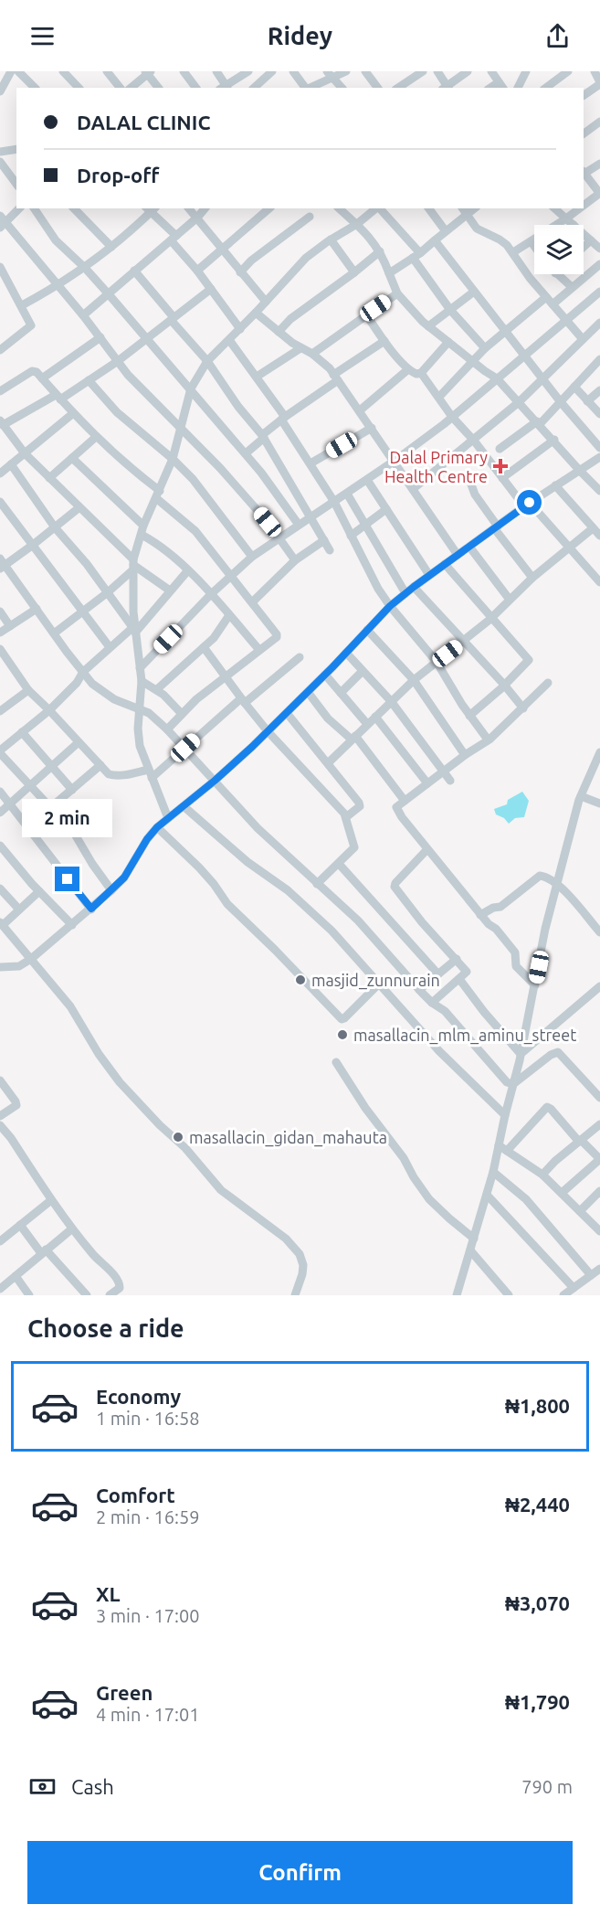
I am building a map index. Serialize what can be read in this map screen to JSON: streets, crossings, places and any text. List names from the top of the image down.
{
  "places": {
    "health": ["Dalal Primary Health Centre"],
    "other": ["masjid_zunnurain", "masallacin_mlm_aminu_street", "masallacin_gidan_mahauta"]
  },
  "page": {
    "header": "Ridey",
    "banner": ["DALAL CLINIC", "Drop-off"],
    "bubble": "2 min",
    "heading": "Choose a ride",
    "list": [
      {
        "name": "Economy",
        "note": "1 min · 16:58",
        "value": "₦1,800"
      },
      {
        "name": "Comfort",
        "note": "2 min · 16:59",
        "value": "₦2,440"
      },
      {
        "name": "XL",
        "note": "3 min · 17:00",
        "value": "₦3,070"
      },
      {
        "name": "Green",
        "note": "4 min · 17:01",
        "value": "₦1,790"
      }
    ],
    "pay": ["Cash", "790 m"],
    "buttons": "Confirm"
  }
}
